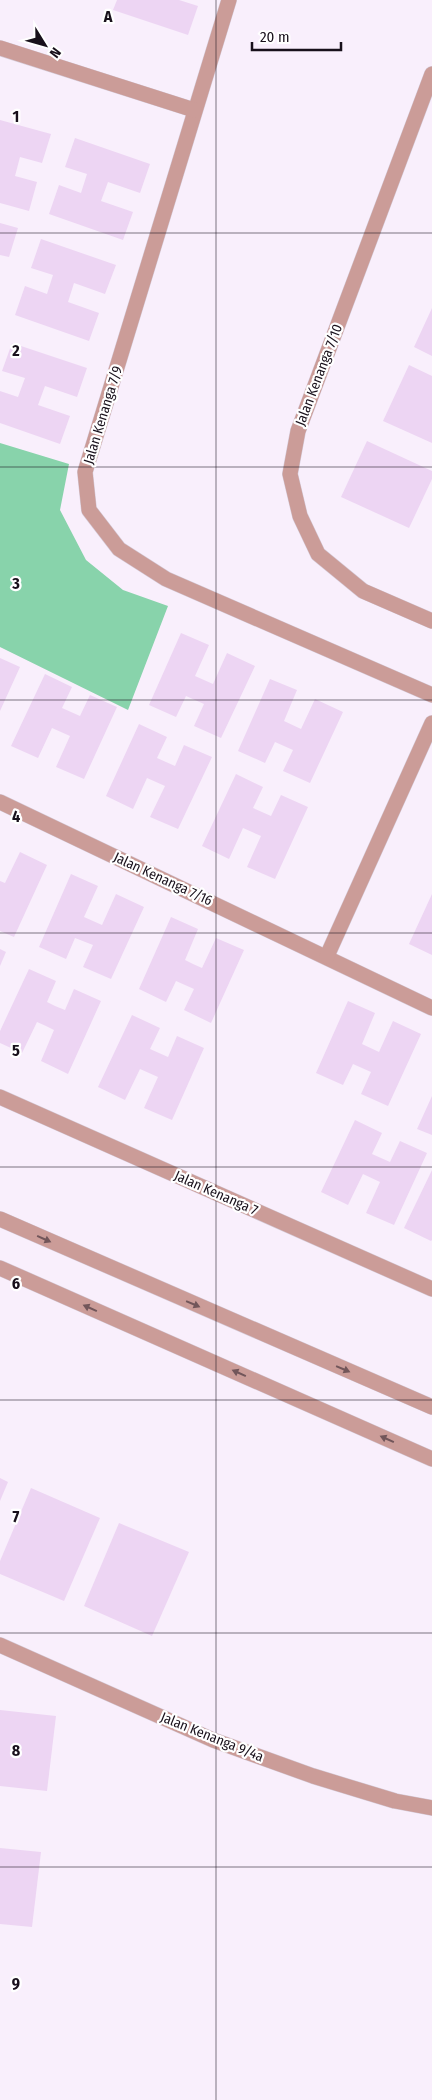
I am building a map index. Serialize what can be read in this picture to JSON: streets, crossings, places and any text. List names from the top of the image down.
{
  "streets": {
    "street": [
      "Jalan Kenanga 7/10",
      "Jalan Kenanga 7/9",
      "Jalan Kenanga 7/16",
      "Jalan Kenanga 7",
      "Jalan Kenanga 9/4a"
    ]
  },
  "scale_bar": "20 m",
  "north": "bottom right",
  "grid": {
    "columns": ["A"],
    "rows": [
      "1",
      "2",
      "3",
      "4",
      "5",
      "6",
      "7",
      "8",
      "9"
    ]
  }
}
